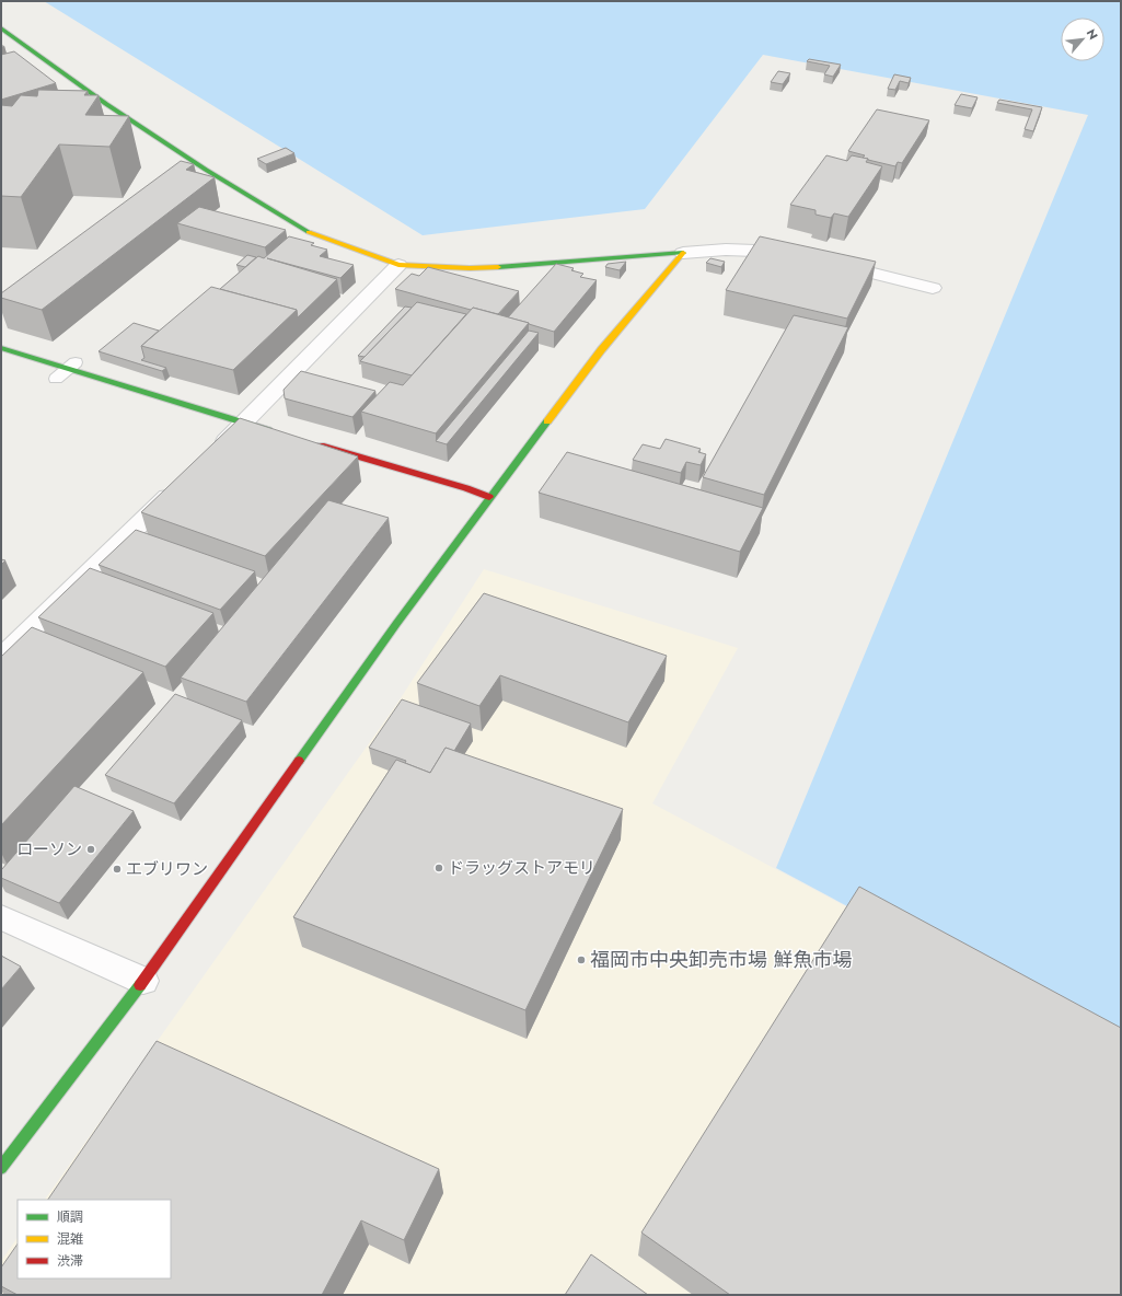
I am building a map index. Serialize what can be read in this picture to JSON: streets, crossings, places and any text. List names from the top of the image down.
{
  "places": [
    "ローソン",
    "ドラッグストアモリ",
    "エブリワン",
    "福岡市中央卸売市場 鮮魚市場"
  ],
  "legend": ["順調", "混雑", "渋滞"],
  "north": "top right"
}
